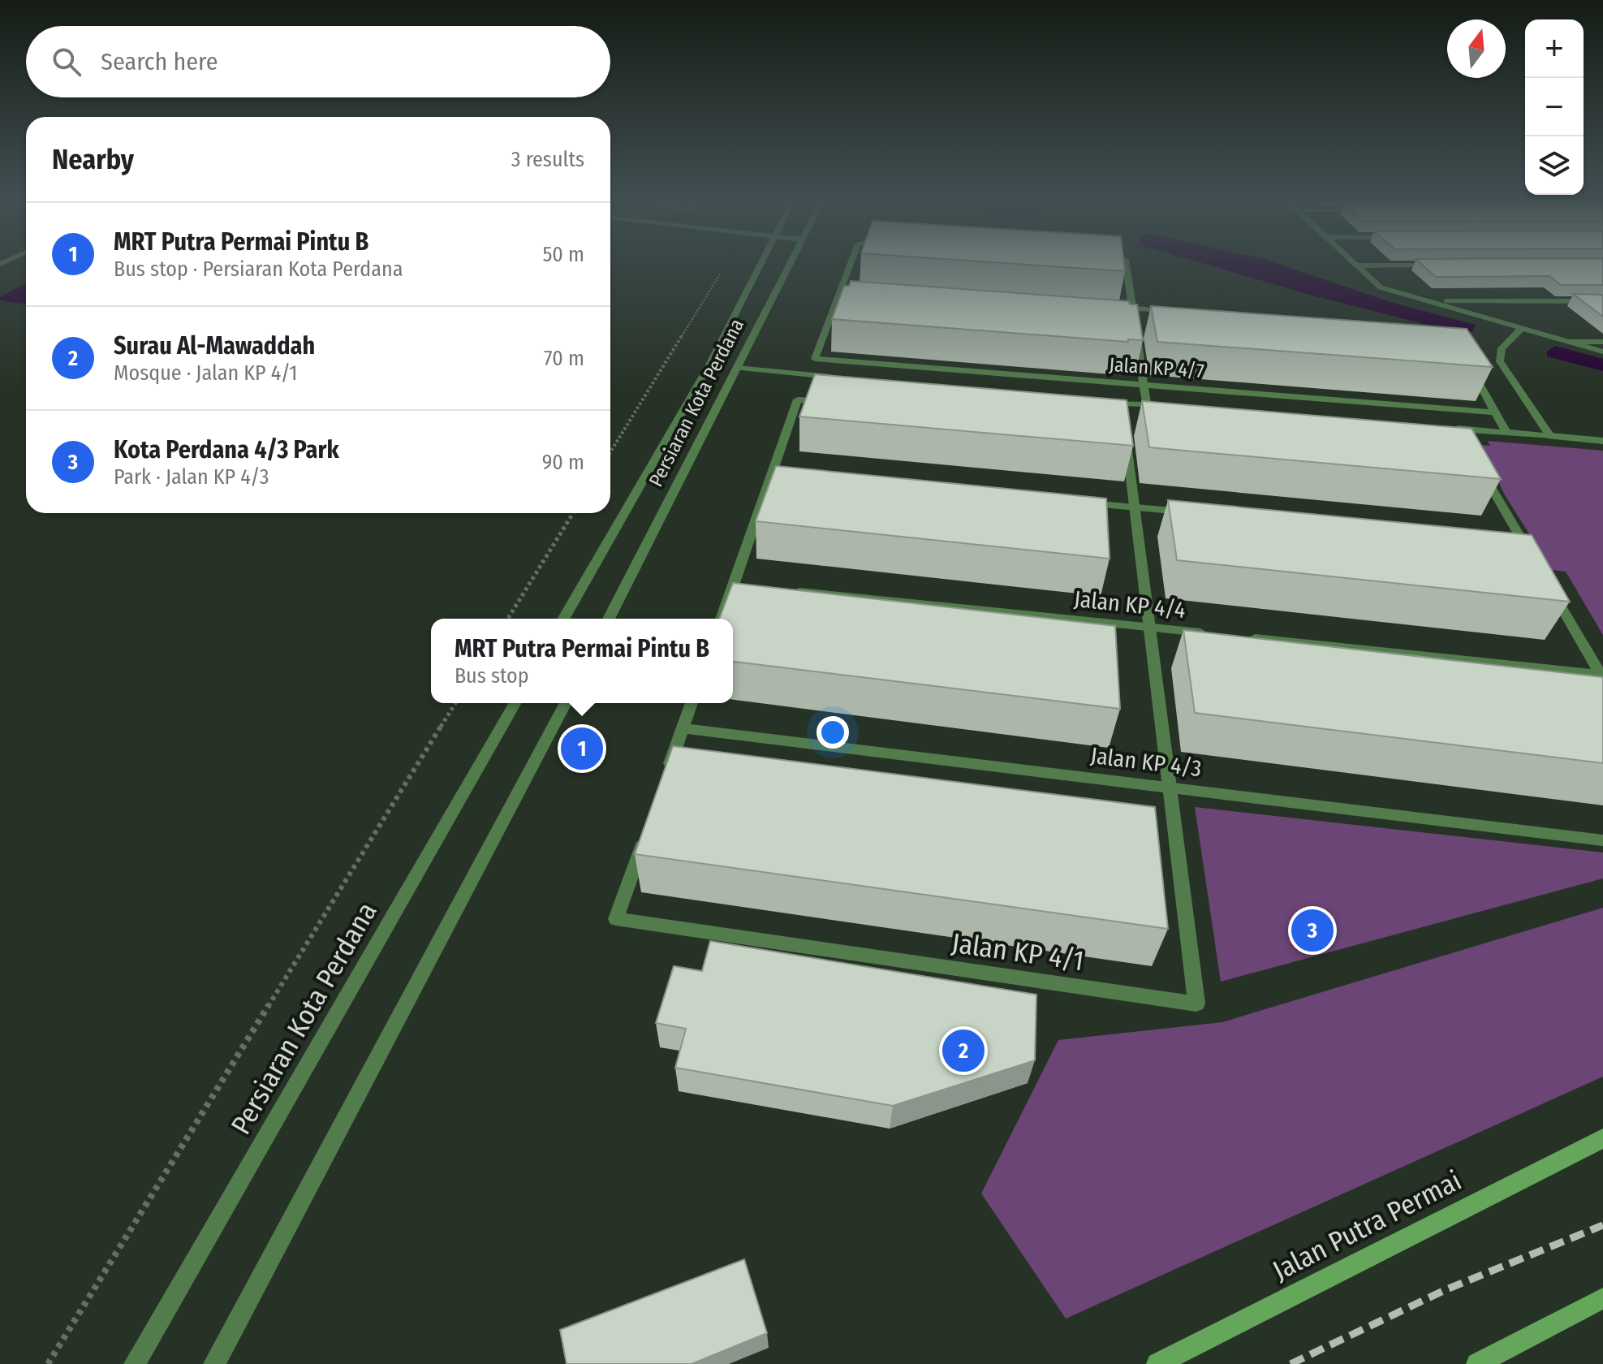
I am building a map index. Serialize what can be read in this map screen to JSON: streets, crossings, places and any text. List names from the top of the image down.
{
  "streets": {
    "main road": ["Jalan Putra Permai"],
    "street": [
      "Jalan KP 4/7",
      "Persiaran Kota Perdana",
      "Jalan KP 4/4",
      "Jalan KP 4/3",
      "Jalan KP 4/1"
    ]
  },
  "crossings": [
    ["Jalan KP 4/3", "Jalan KP 4/1"]
  ],
  "north": "top",
  "page": {
    "map_buttons": ["+", "−"],
    "search": "Search here",
    "heading": ["Nearby", "3 results"],
    "list": [
      {
        "mark": "1",
        "name": "MRT Putra Permai Pintu B",
        "note": "Bus stop · Persiaran Kota Perdana",
        "value": "50 m"
      },
      {
        "mark": "2",
        "name": "Surau Al-Mawaddah",
        "note": "Mosque · Jalan KP 4/1",
        "value": "70 m"
      },
      {
        "mark": "3",
        "name": "Kota Perdana 4/3 Park",
        "note": "Park · Jalan KP 4/3",
        "value": "90 m"
      }
    ],
    "popup": ["MRT Putra Permai Pintu B", "Bus stop"],
    "pins": ["1", "3", "2"]
  }
}
